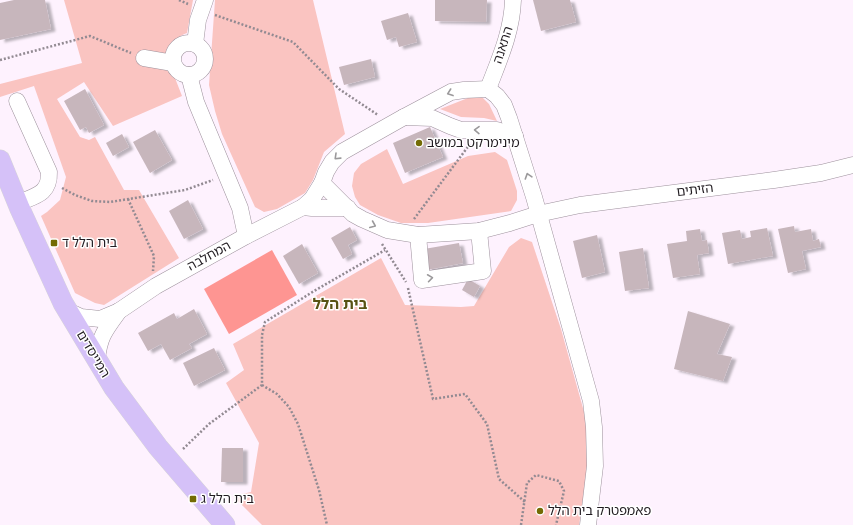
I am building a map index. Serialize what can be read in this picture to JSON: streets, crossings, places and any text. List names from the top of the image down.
{
  "streets": {
    "main road": ["המייסדים"],
    "street": ["התאנה", "הזיתים", "המחלבה"]
  },
  "crossings": [
    ["התאנה", "המחלבה"],
    ["הזיתים", "המחלבה"],
    ["המחלבה", "המייסדים"]
  ],
  "districts": ["בית הלל"],
  "places": {
    "other": ["מינימרקט במושב", "פאמפטרק בית הלל"],
    "transit": ["בית הלל ד", "בית הלל ג"]
  }
}
